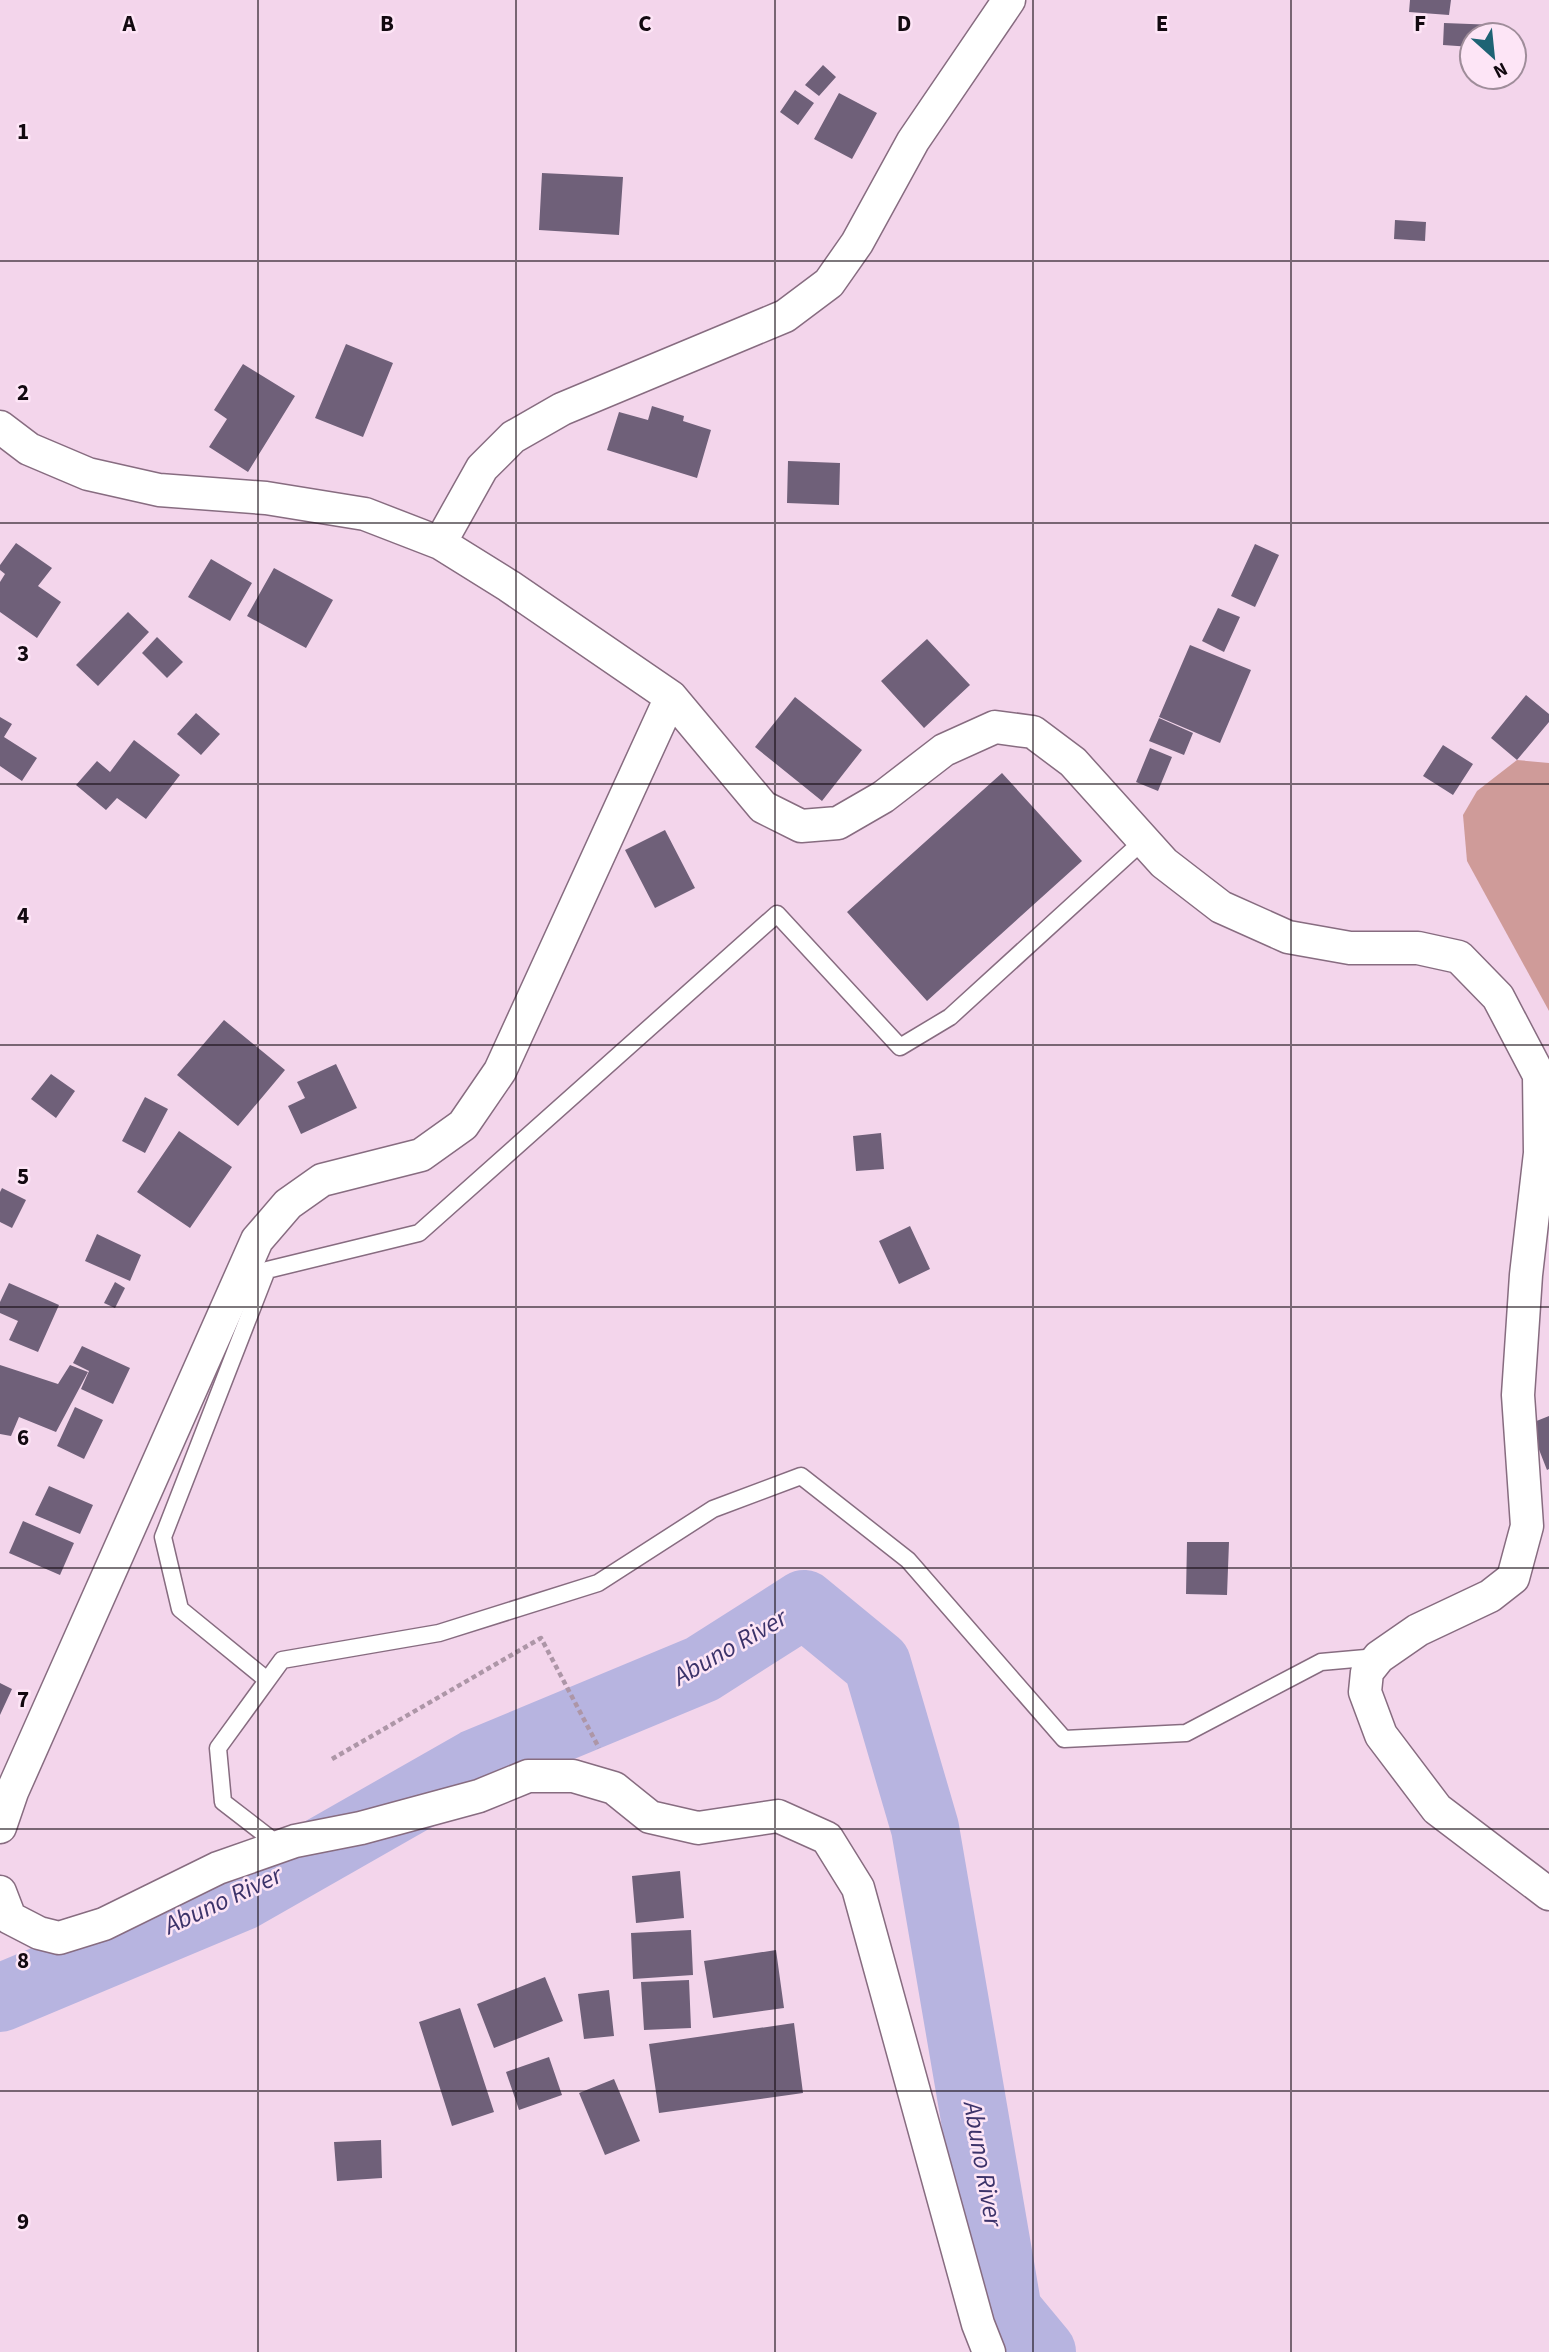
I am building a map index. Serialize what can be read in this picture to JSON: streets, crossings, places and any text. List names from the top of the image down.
{
  "water": ["Abuno River"],
  "north": "bottom right",
  "grid": {
    "columns": [
      "A",
      "B",
      "C",
      "D",
      "E",
      "F"
    ],
    "rows": [
      "1",
      "2",
      "3",
      "4",
      "5",
      "6",
      "7",
      "8",
      "9"
    ]
  }
}
